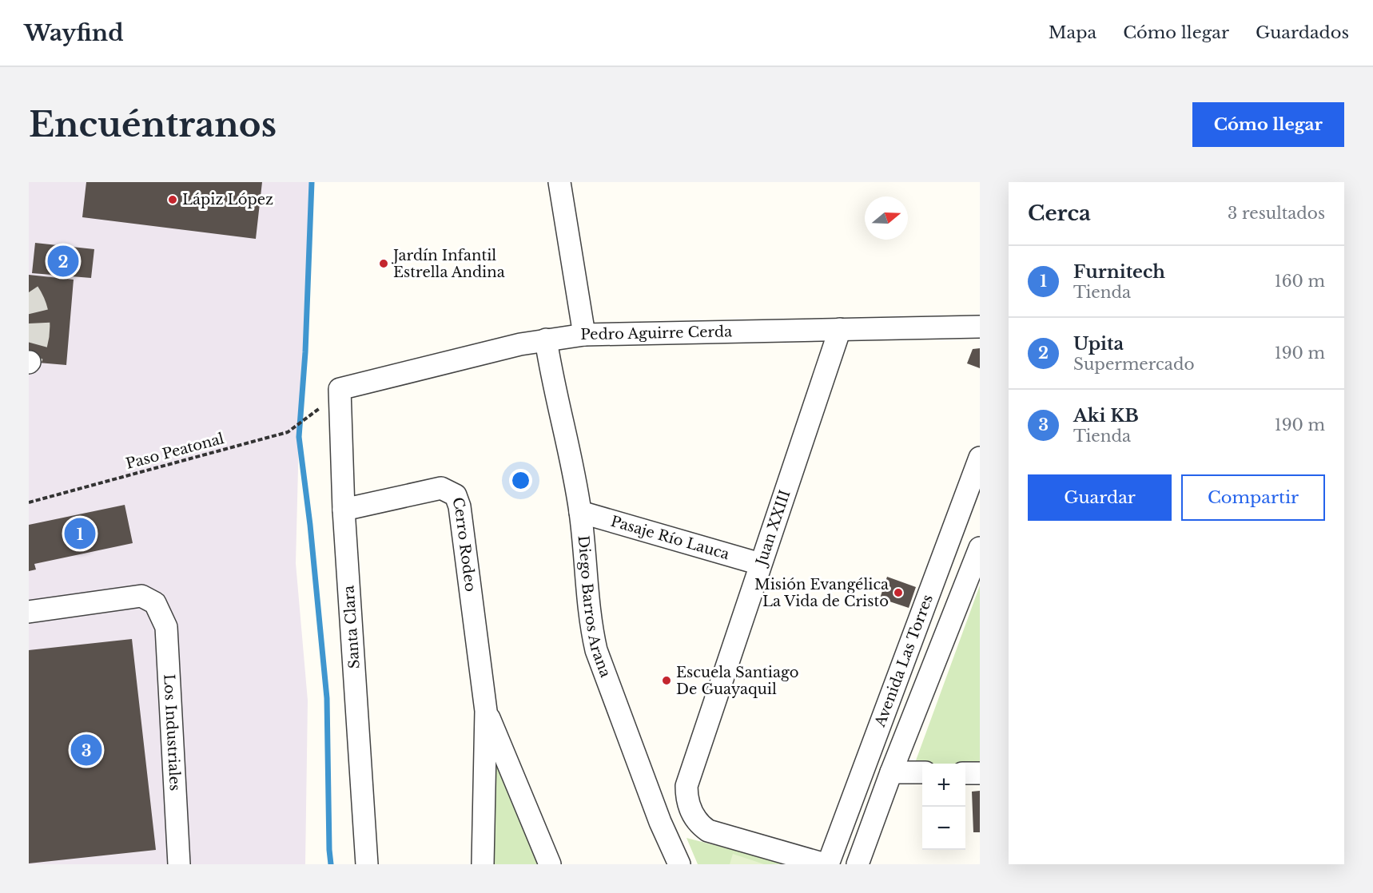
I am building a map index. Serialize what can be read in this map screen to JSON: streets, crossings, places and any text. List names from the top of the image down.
{
  "streets": {
    "street": [
      "Pedro Aguirre Cerda",
      "Juan XXIII",
      "Pasaje Río Lauca",
      "Cerro Rodeo",
      "Diego Barros Arana",
      "Santa Clara",
      "Avenida Las Torres",
      "Los Industriales"
    ],
    "path": ["Paso Peatonal"]
  },
  "crossings": [
    ["Pedro Aguirre Cerda", "Juan XXIII"],
    ["Pedro Aguirre Cerda", "Diego Barros Arana"],
    ["Pedro Aguirre Cerda", "Santa Clara"],
    ["Juan XXIII", "Pasaje Río Lauca"],
    ["Juan XXIII", "Avenida Las Torres"],
    ["Pasaje Río Lauca", "Diego Barros Arana"],
    ["Cerro Rodeo", "Santa Clara"]
  ],
  "places": [
    "Lápiz López",
    "Jardín Infantil Estrella Andina",
    "Misión Evangélica La Vida de Cristo",
    "Escuela Santiago De Guayaquil"
  ],
  "north": "right",
  "page": {
    "header": "Wayfind",
    "nav": ["Mapa", "Cómo llegar", "Guardados"],
    "buttons": [
      "Cómo llegar",
      ["Guardar", "Compartir"]
    ],
    "title": "Encuéntranos",
    "heading": ["Cerca", "3 resultados"],
    "pins": ["2", "1", "3"],
    "list": [
      {
        "mark": "1",
        "name": "Furnitech",
        "note": "Tienda",
        "value": "160 m"
      },
      {
        "mark": "2",
        "name": "Upita",
        "note": "Supermercado",
        "value": "190 m"
      },
      {
        "mark": "3",
        "name": "Aki KB",
        "note": "Tienda",
        "value": "190 m"
      }
    ],
    "map_buttons": ["+", "−"]
  }
}
